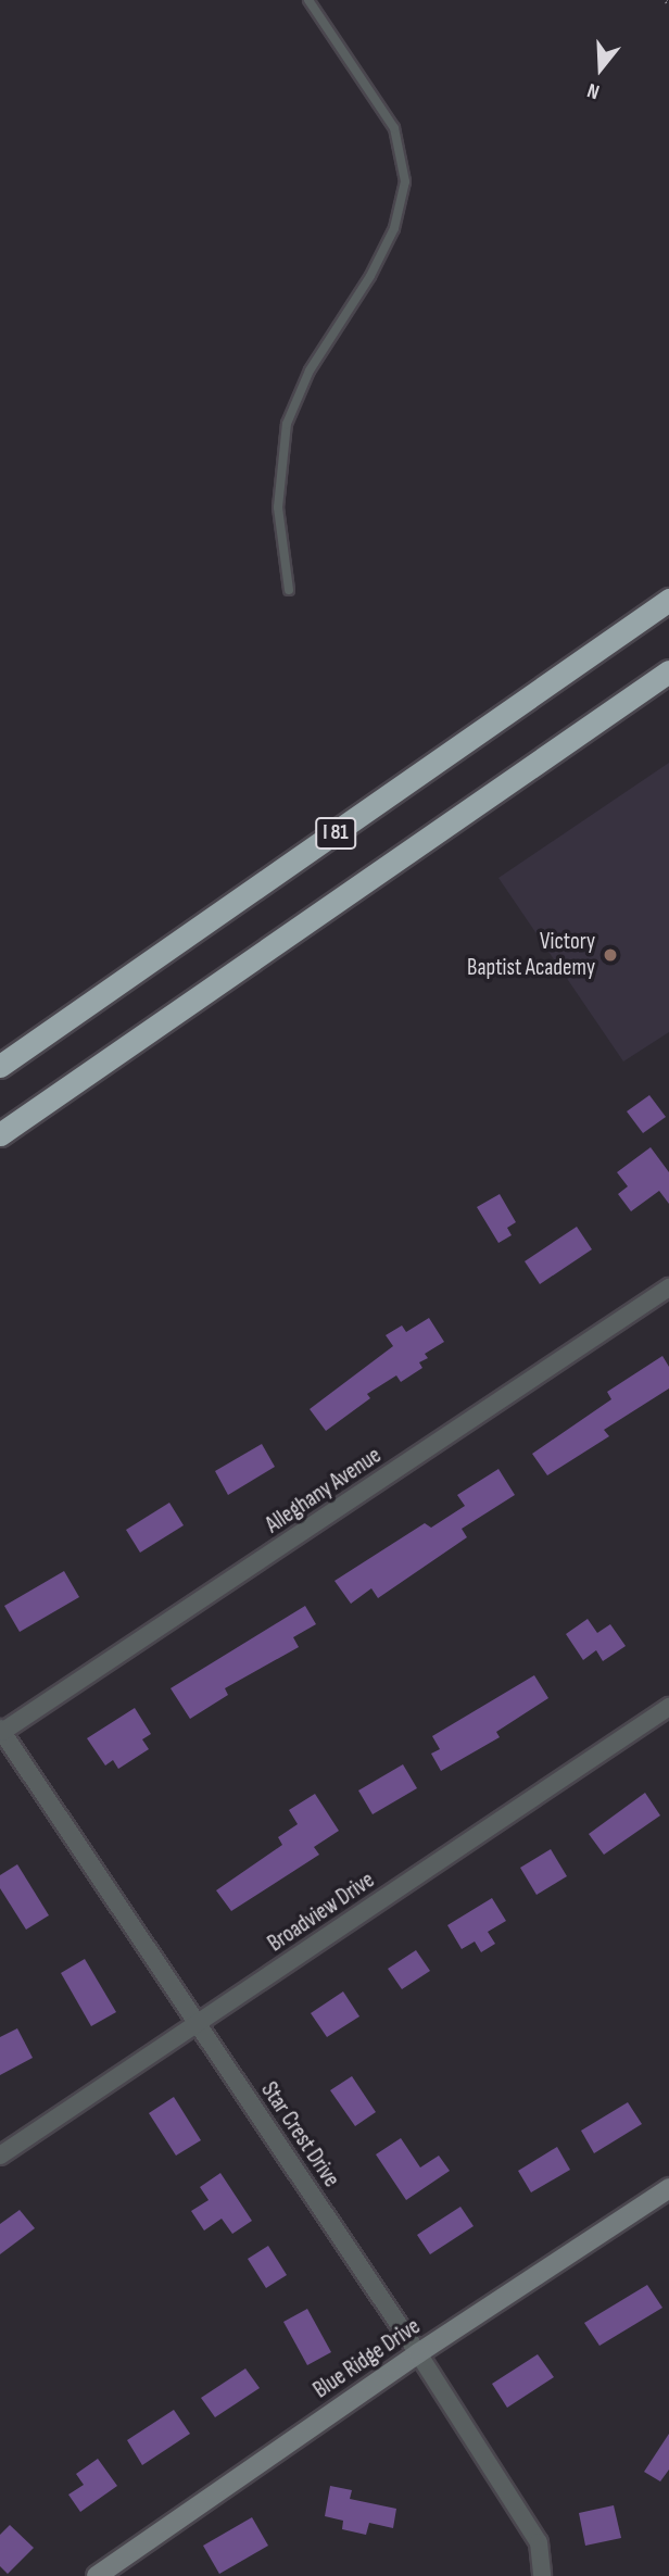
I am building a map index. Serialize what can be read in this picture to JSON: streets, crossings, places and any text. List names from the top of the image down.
{
  "streets": {
    "highway": ["I 81"],
    "street": [
      "Alleghany Avenue",
      "Broadview Drive",
      "Star Crest Drive",
      "Blue Ridge Drive"
    ]
  },
  "crossings": [
    ["Alleghany Avenue", "Star Crest Drive"],
    ["Broadview Drive", "Star Crest Drive"],
    ["Star Crest Drive", "Blue Ridge Drive"]
  ],
  "places": ["Victory Baptist Academy"],
  "north": "bottom"
}
